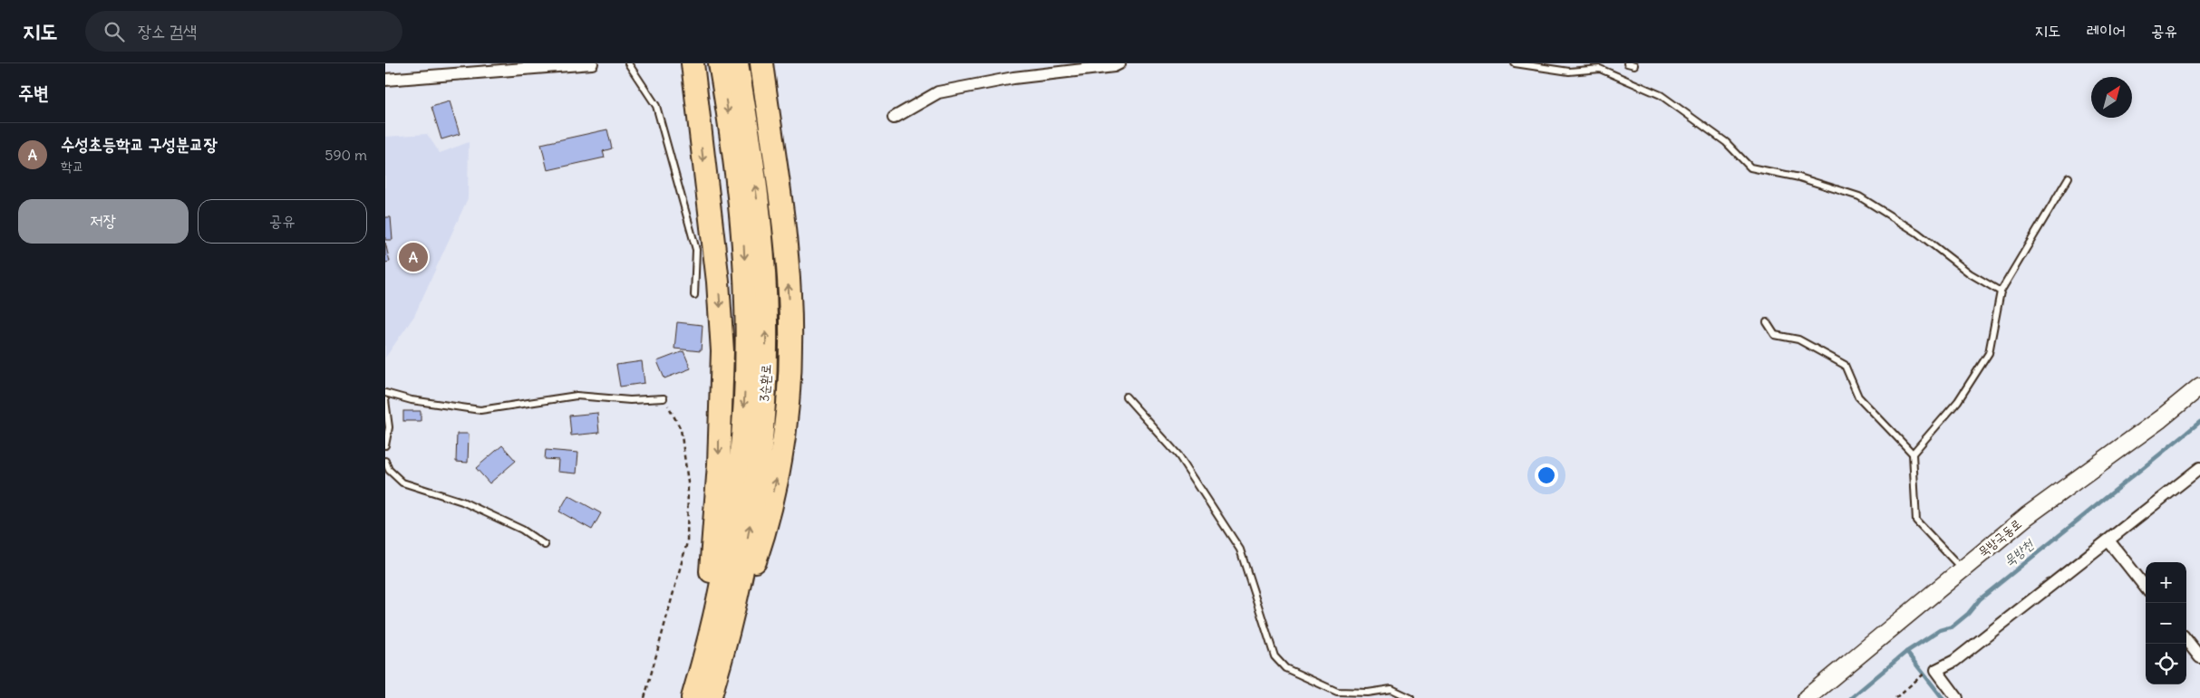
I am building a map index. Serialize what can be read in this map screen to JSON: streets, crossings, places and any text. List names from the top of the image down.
{
  "streets": {
    "highway": ["3순환로"],
    "street": ["묵방국동로"]
  },
  "water": ["묵방천"],
  "north": "top right",
  "page": {
    "header": "지도",
    "search": "장소 검색",
    "nav": ["지도", "레이어", "공유"],
    "heading": "주변",
    "list": [
      {
        "mark": "A",
        "name": "수성초등학교 구성분교장",
        "note": "학교",
        "value": "590 m"
      }
    ],
    "buttons": ["저장", "공유"],
    "pins": "A",
    "map_buttons": ["+", "−"]
  }
}
